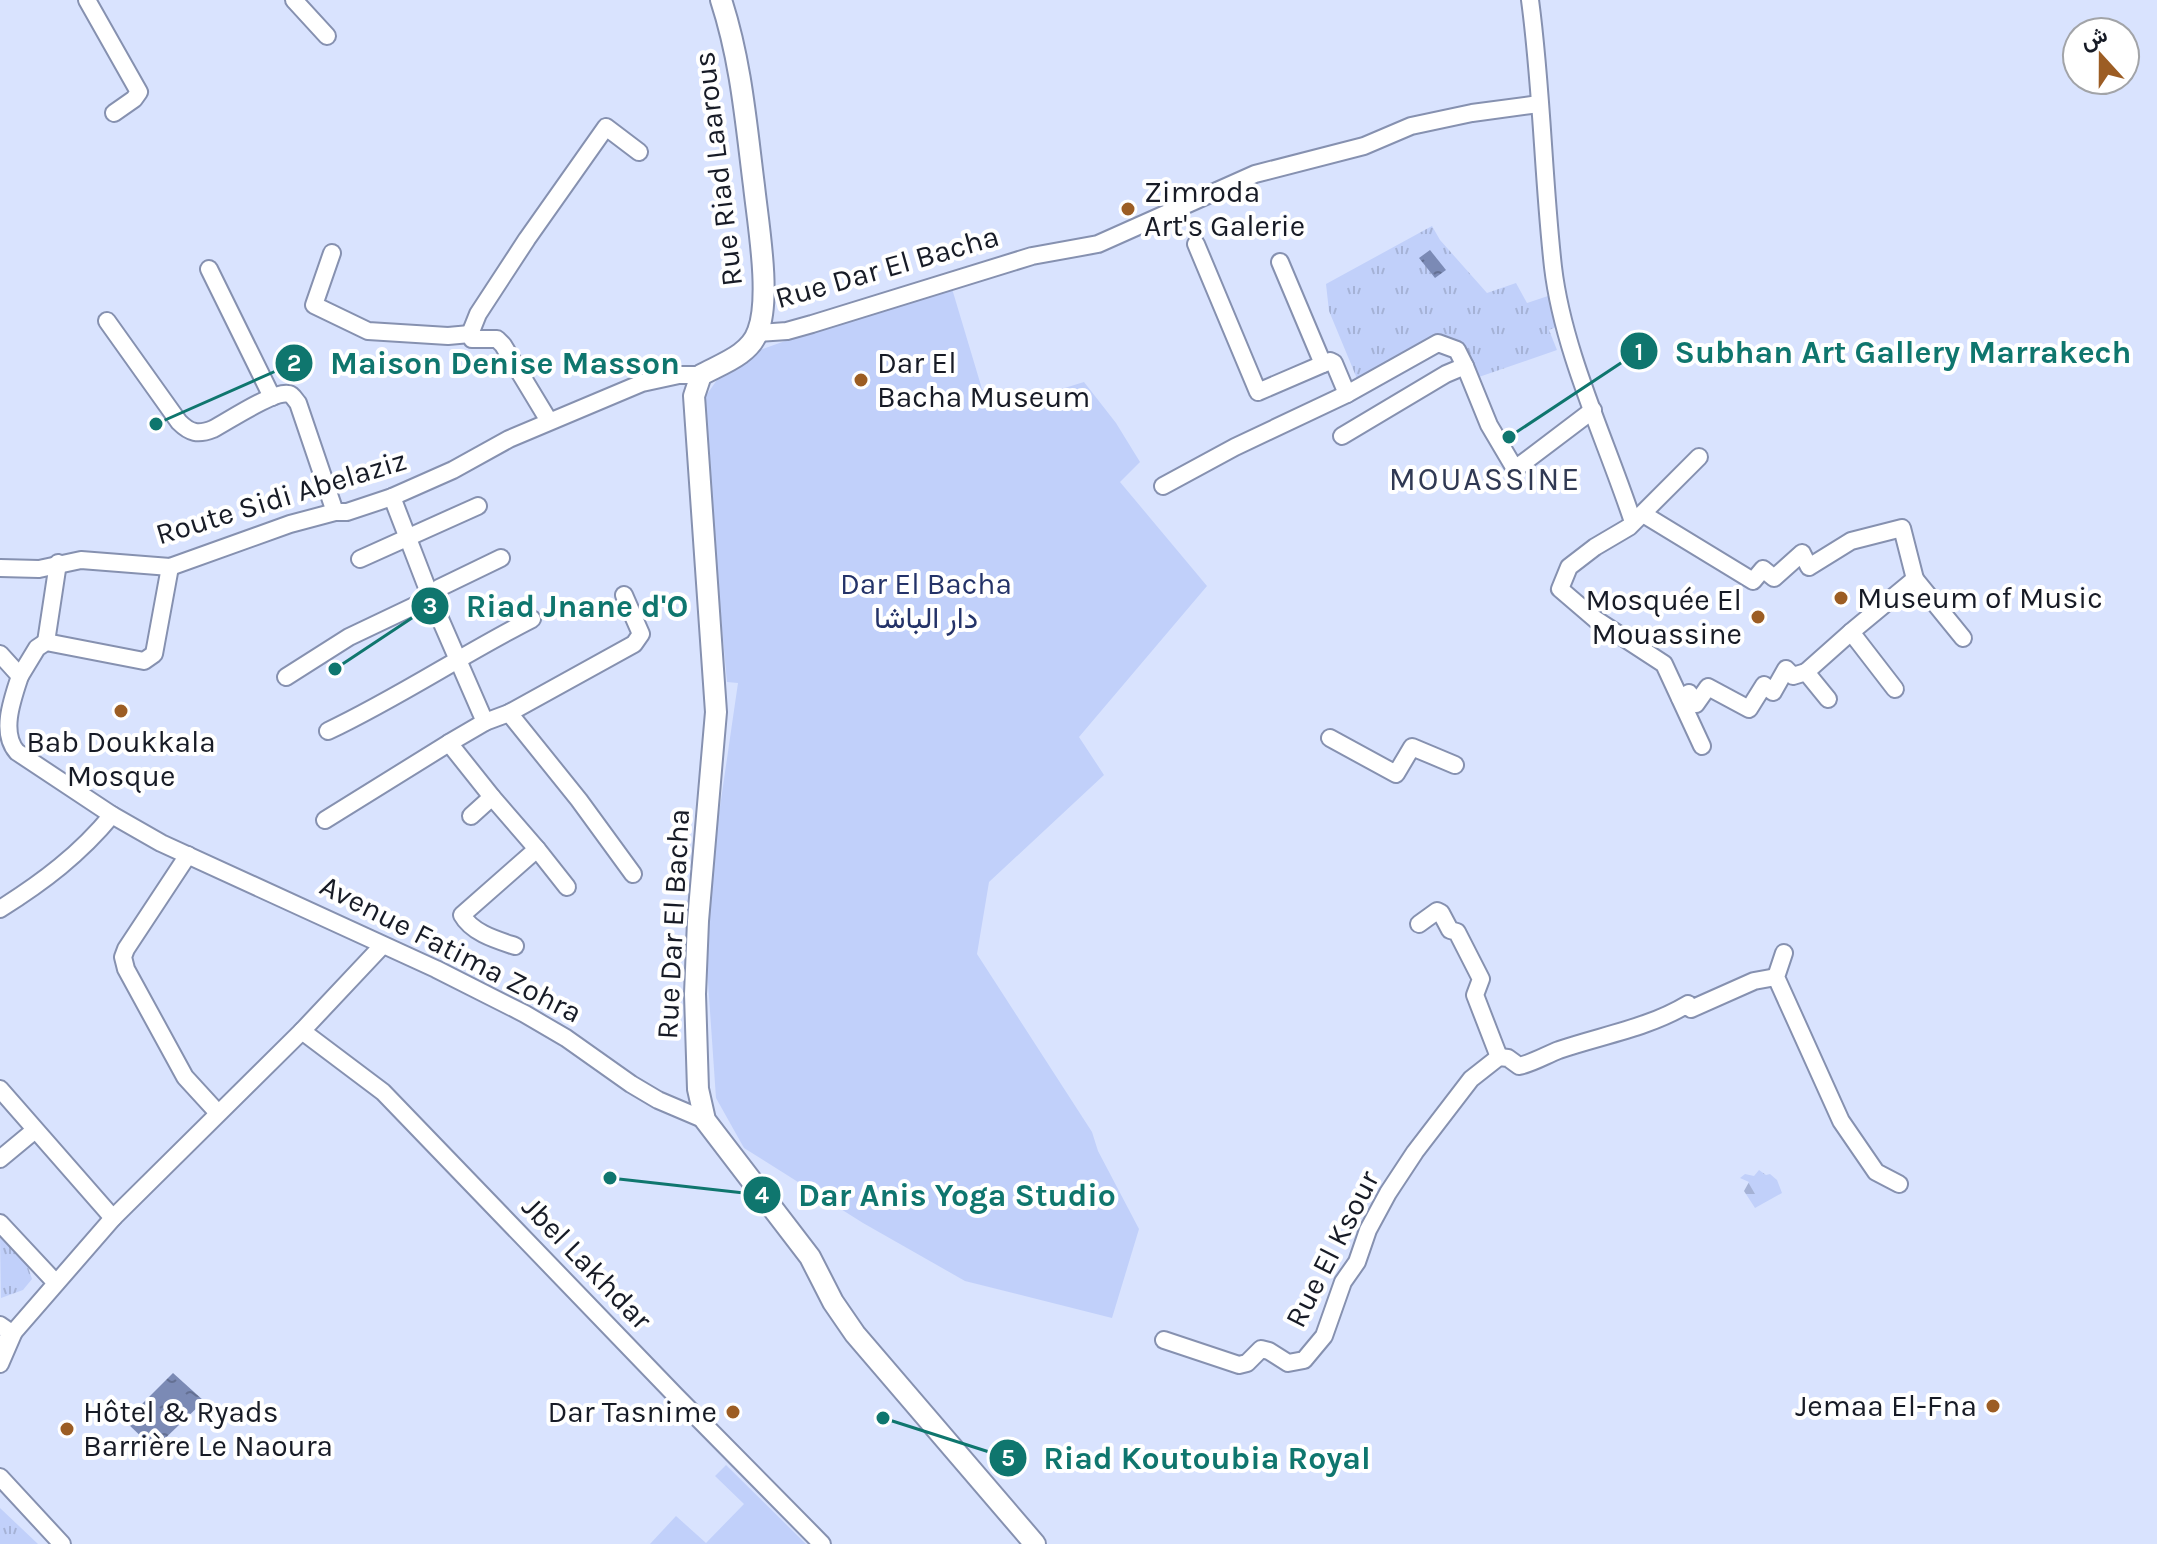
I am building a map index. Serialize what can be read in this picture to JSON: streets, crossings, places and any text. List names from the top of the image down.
{
  "streets": {
    "street": [
      "Rue Riad Laarous",
      "Rue Dar El Bacha",
      "Route Sidi Abelaziz",
      "Avenue Fatima Zohra",
      "Rue El Ksour",
      "Jbel Lakhdar"
    ]
  },
  "crossings": [
    ["Rue Riad Laarous", "Rue Dar El Bacha"],
    ["Rue Dar El Bacha", "Route Sidi Abelaziz"],
    ["Rue Dar El Bacha", "Avenue Fatima Zohra"]
  ],
  "districts": ["MOUASSINE"],
  "parks": ["Dar El Bacha دار الباشا"],
  "places": [
    "Zimroda Art's Galerie",
    "Dar El Bacha Museum",
    "Maison Denise Masson",
    "Subhan Art Gallery Marrakech",
    "Museum of Music",
    "Mosquée El Mouassine",
    "Riad Jnane d'O",
    "Bab Doukkala Mosque",
    "Dar Anis Yoga Studio",
    "Jemaa El-Fna",
    "Dar Tasnime",
    "Riad Koutoubia Royal",
    "Hôtel & Ryads Barrière Le Naoura"
  ],
  "north": "top"
}
